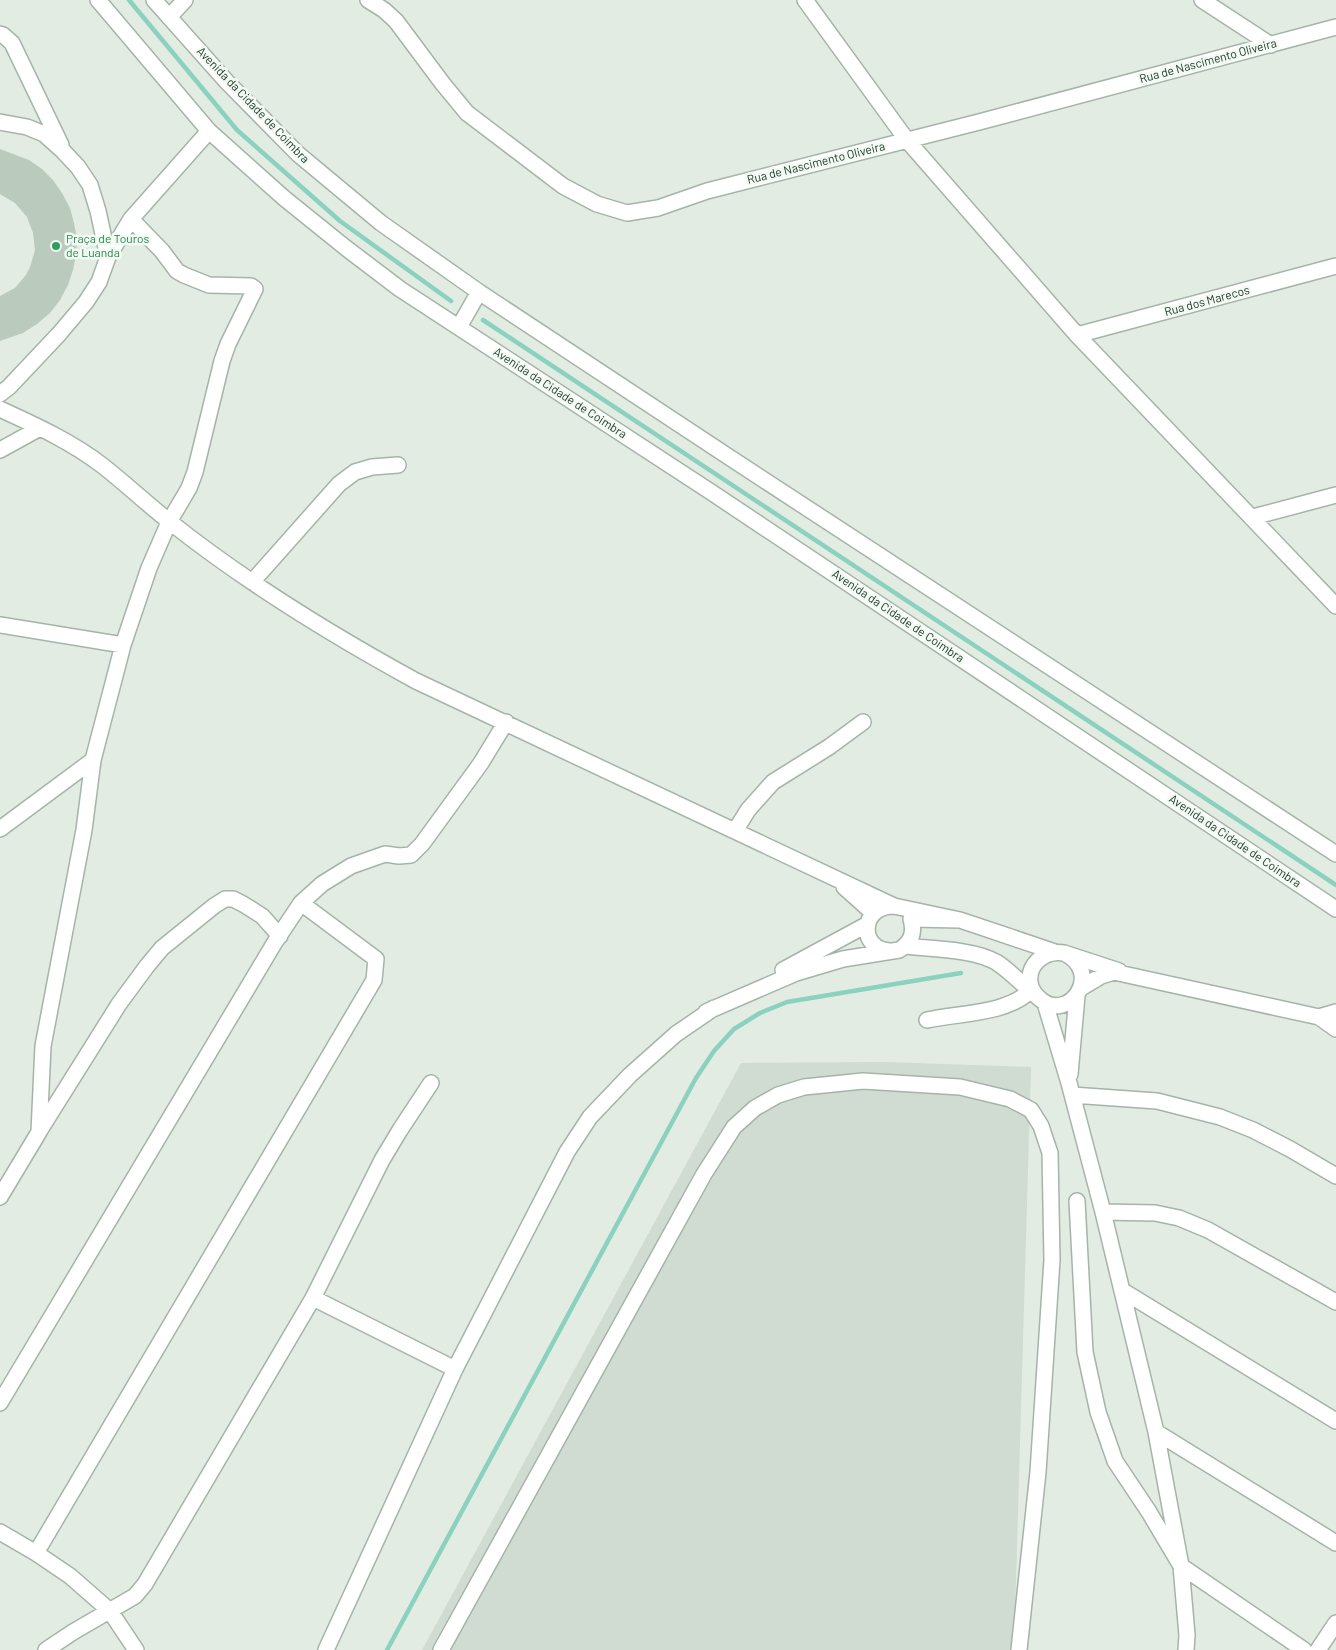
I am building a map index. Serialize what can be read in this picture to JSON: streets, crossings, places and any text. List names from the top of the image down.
{
  "streets": {
    "street": ["Rua de Nascimento Oliveira", "Avenida da Cidade de Coimbra", "Rua dos Marecos"]
  },
  "places": ["Praça de Touros de Luanda"]
}
